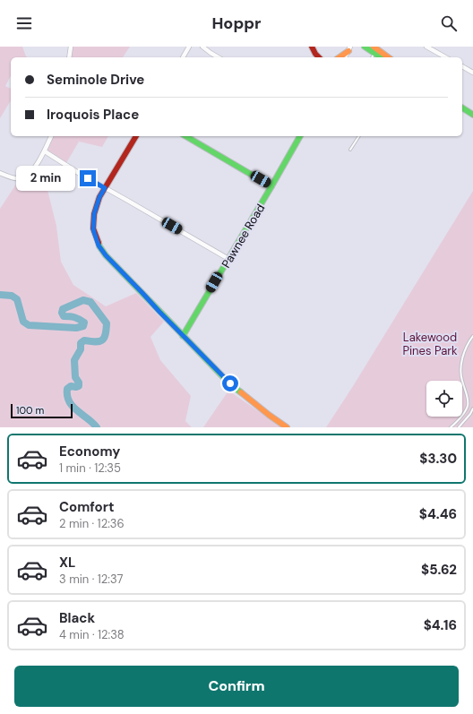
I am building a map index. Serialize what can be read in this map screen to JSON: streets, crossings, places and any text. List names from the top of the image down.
{
  "streets": {
    "street": ["Pawnee Road"]
  },
  "parks": ["Lakewood Pines Park"],
  "scale_bar": "100 m",
  "page": {
    "header": "Hoppr",
    "banner": ["Seminole Drive", "Iroquois Place"],
    "bubble": "2 min",
    "scale": "100 m",
    "list": [
      {
        "name": "Economy",
        "note": "1 min · 12:35",
        "value": "$3.30"
      },
      {
        "name": "Comfort",
        "note": "2 min · 12:36",
        "value": "$4.46"
      },
      {
        "name": "XL",
        "note": "3 min · 12:37",
        "value": "$5.62"
      },
      {
        "name": "Black",
        "note": "4 min · 12:38",
        "value": "$4.16"
      }
    ],
    "buttons": "Confirm"
  }
}
